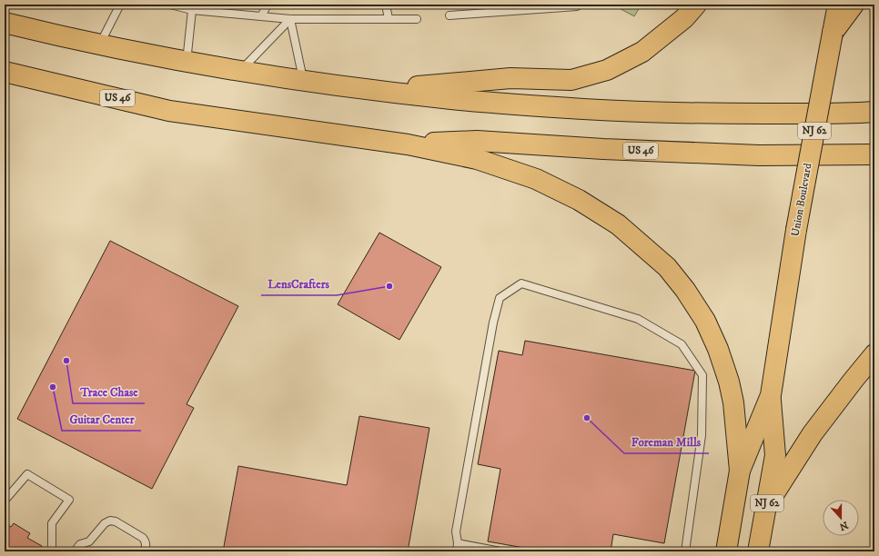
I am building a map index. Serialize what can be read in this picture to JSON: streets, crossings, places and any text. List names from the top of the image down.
{
  "streets": {
    "main road": ["US 46", "NJ 62", "Union Boulevard"]
  },
  "places": [
    "LensCrafters",
    "Trace Chase",
    "Guitar Center",
    "Foreman Mills"
  ],
  "north": "bottom"
}
